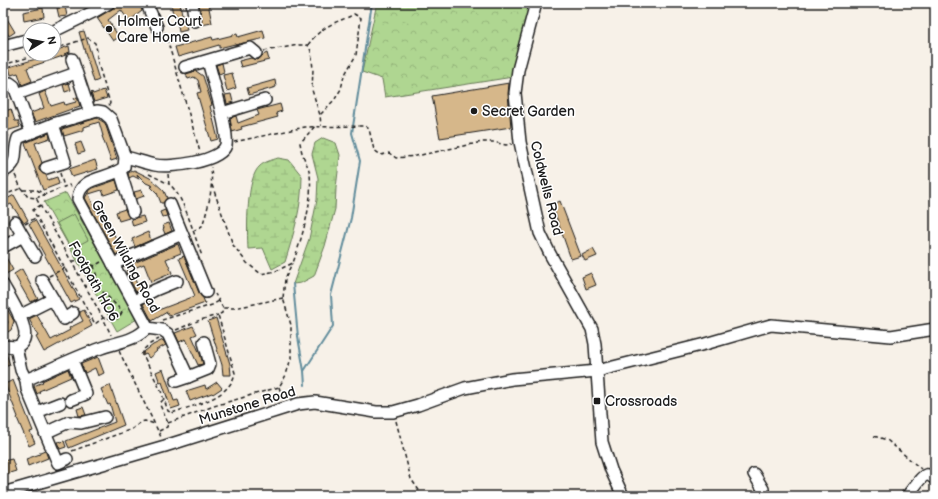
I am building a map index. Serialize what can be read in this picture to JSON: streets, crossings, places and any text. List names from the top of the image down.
{
  "streets": {
    "street": ["Coldwells Road", "Green Wilding Road", "Munstone Road"],
    "path": ["Footpath HO6"]
  },
  "crossings": [
    ["Coldwells Road", "Munstone Road"],
    ["Green Wilding Road", "Footpath HO6"]
  ],
  "places": {
    "other": ["Holmer Court Care Home", "Secret Garden"],
    "transit": ["Crossroads"]
  },
  "north": "right"
}
